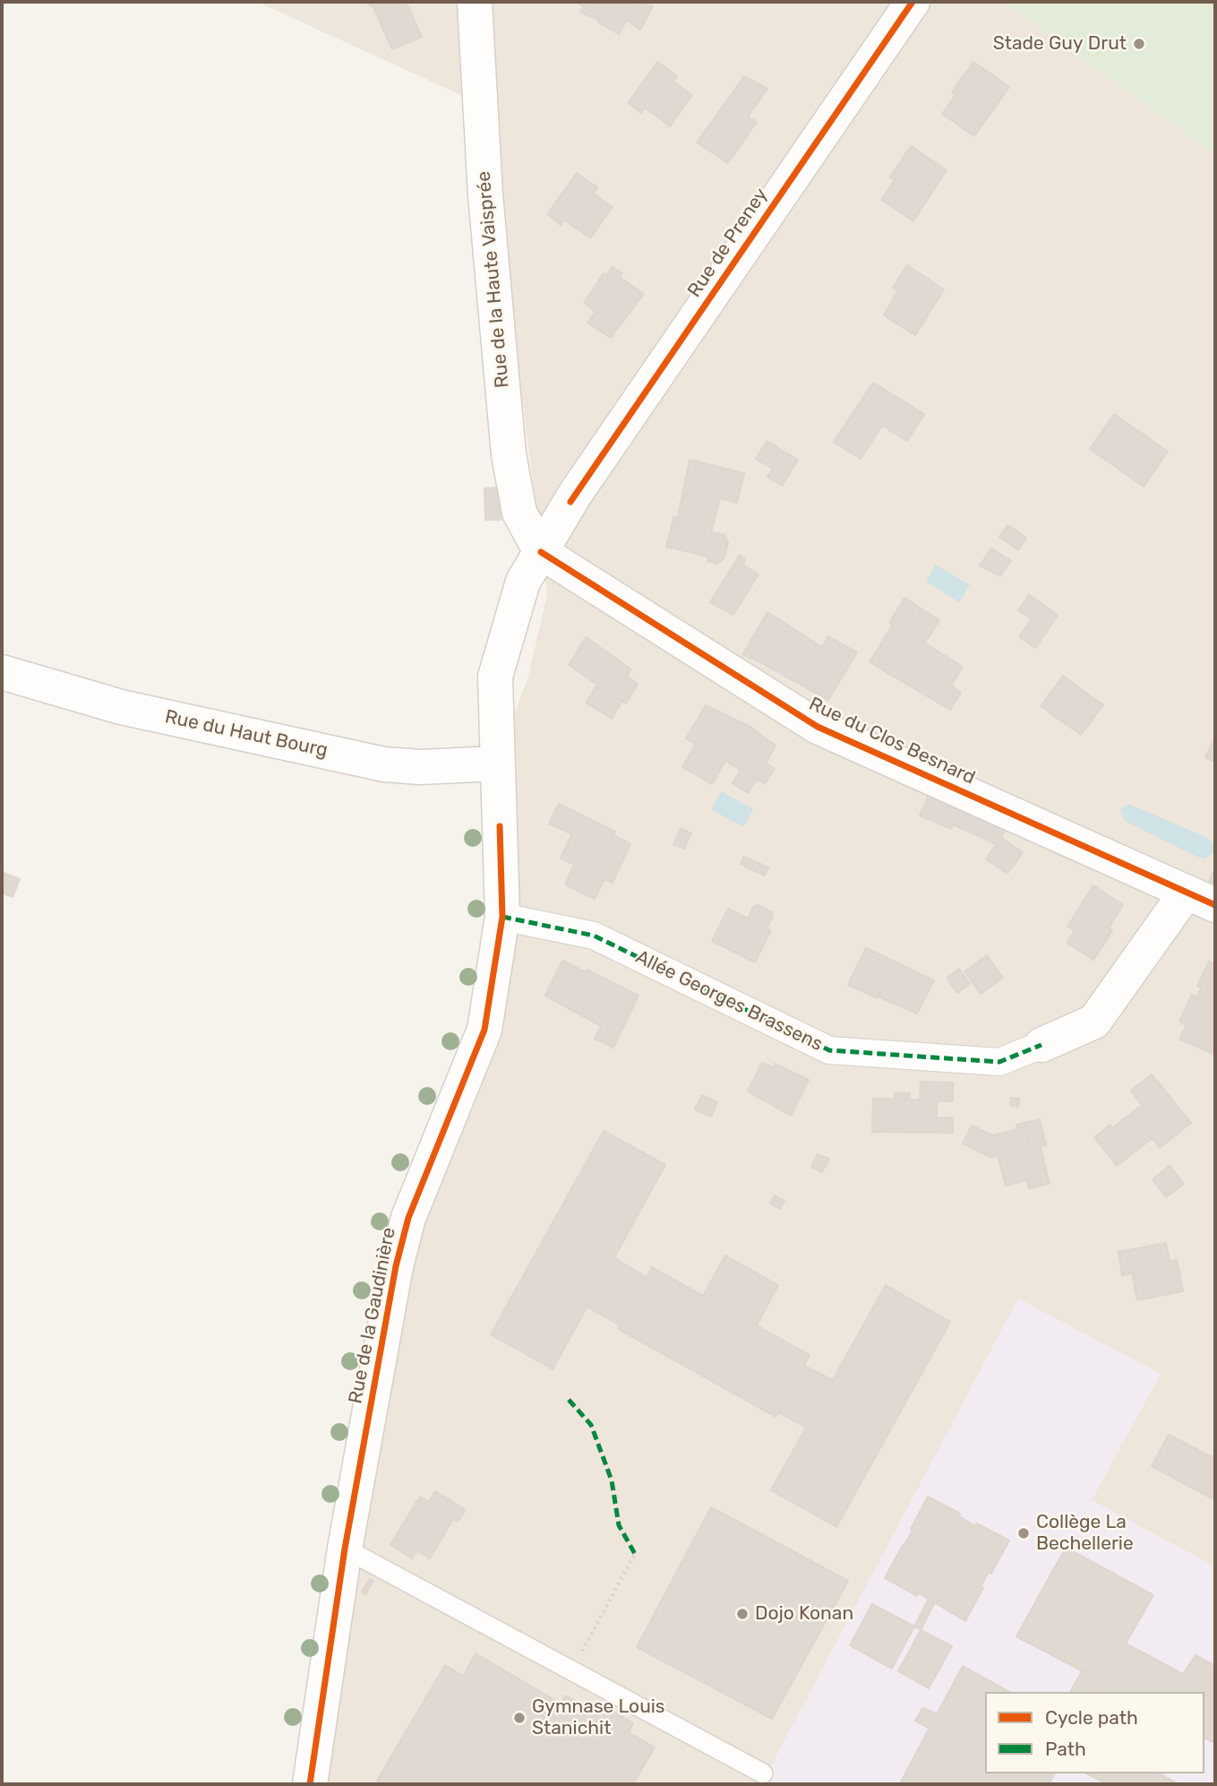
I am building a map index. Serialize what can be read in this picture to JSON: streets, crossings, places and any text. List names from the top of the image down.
{
  "streets": {
    "street": [
      "Rue de Preney",
      "Rue de la Haute Vaisprée",
      "Rue du Haut Bourg",
      "Rue du Clos Besnard",
      "Allée Georges Brassens",
      "Rue de la Gaudinière"
    ]
  },
  "crossings": [
    ["Rue de Preney", "Rue de la Haute Vaisprée"],
    ["Rue de Preney", "Rue du Clos Besnard"],
    ["Rue de Preney", "Rue de la Gaudinière"],
    ["Rue de la Haute Vaisprée", "Rue du Clos Besnard"],
    ["Rue de la Haute Vaisprée", "Rue de la Gaudinière"],
    ["Rue du Haut Bourg", "Rue de la Gaudinière"],
    ["Rue du Clos Besnard", "Allée Georges Brassens"],
    ["Rue du Clos Besnard", "Rue de la Gaudinière"],
    ["Allée Georges Brassens", "Rue de la Gaudinière"]
  ],
  "places": [
    "Stade Guy Drut",
    "Collège La Bechellerie",
    "Dojo Konan",
    "Gymnase Louis Stanichit"
  ],
  "legend": ["Cycle path", "Path"]
}
